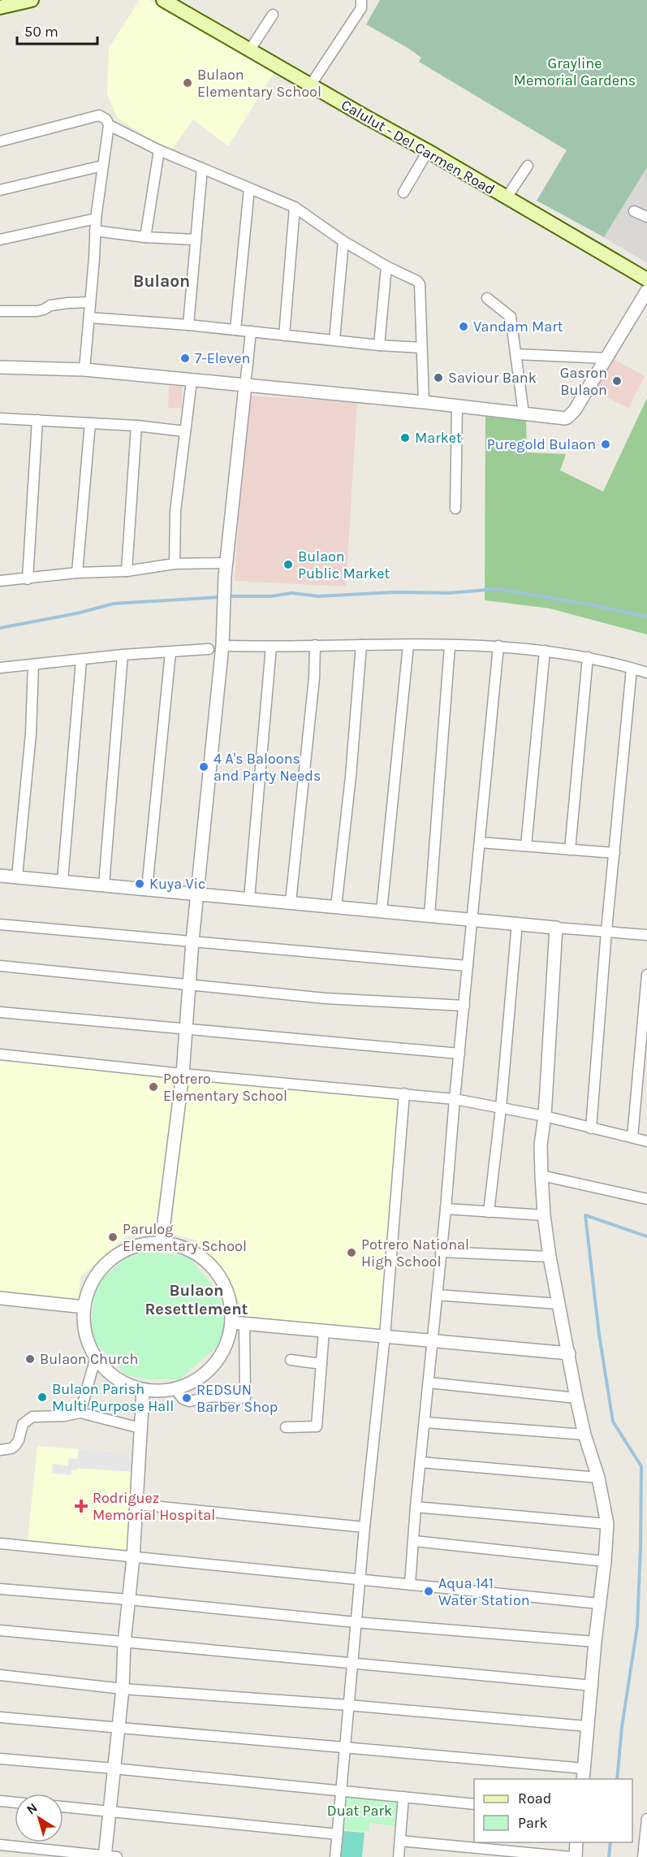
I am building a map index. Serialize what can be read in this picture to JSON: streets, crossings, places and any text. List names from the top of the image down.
{
  "streets": {
    "main road": ["Calulut - Del Carmen Road"]
  },
  "districts": ["Bulaon", "Bulaon Resettlement"],
  "parks": ["Grayline Memorial Gardens", "Duat Park"],
  "places": {
    "other": [
      "Bulaon Elementary School",
      "Vandam Mart",
      "7-Eleven",
      "Saviour Bank",
      "Gasron Bulaon",
      "Market",
      "Puregold Bulaon",
      "Bulaon Public Market",
      "4 A's Baloons and Party Needs",
      "Kuya Vic",
      "Potrero Elementary School",
      "Parulog Elementary School",
      "Potrero National High School",
      "Bulaon Church",
      "Bulaon Parish Multi Purpose Hall",
      "REDSUN Barber Shop",
      "Aqua 141 Water Station"
    ],
    "health": ["Rodriguez Memorial Hospital"]
  },
  "legend": ["Road", "Park"],
  "scale_bar": "50 m",
  "north": "top left"
}
